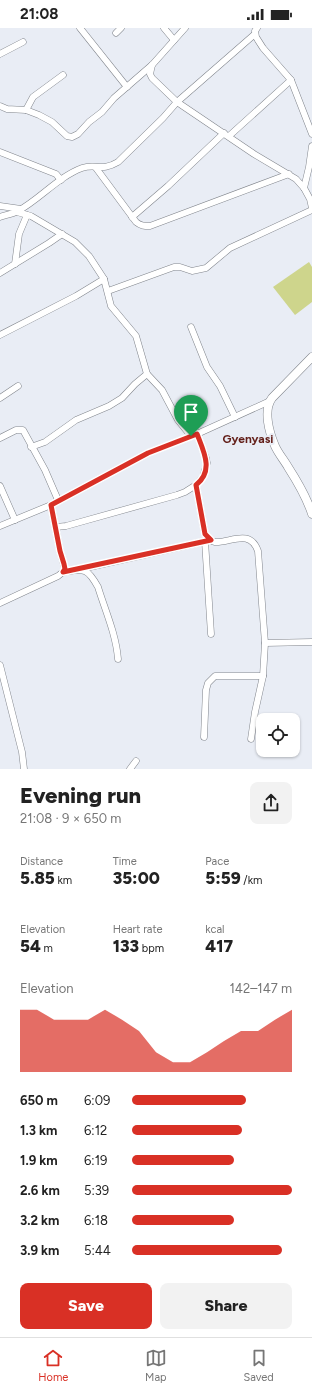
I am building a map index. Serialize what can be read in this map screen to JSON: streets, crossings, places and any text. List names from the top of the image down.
{
  "districts": ["Gyenyasi"],
  "page": {
    "status": "21:08",
    "heading": ["Evening run", "21:08 · 9 × 650 m"],
    "stats": [
      ["Distance", "5.85 km"],
      ["Time", "35:00"],
      ["Pace", "5:59 /km"],
      ["Elevation", "54 m"],
      ["Heart rate", "133 bpm"],
      ["kcal", "417"]
    ],
    "chart": ["Elevation", "142–147 m"],
    "list": [
      {
        "name": "650 m",
        "note": "6:09"
      },
      {
        "name": "1.3 km",
        "note": "6:12"
      },
      {
        "name": "1.9 km",
        "note": "6:19"
      },
      {
        "name": "2.6 km",
        "note": "5:39"
      },
      {
        "name": "3.2 km",
        "note": "6:18"
      },
      {
        "name": "3.9 km",
        "note": "5:44"
      }
    ],
    "buttons": ["Save", "Share"],
    "tabs": ["Home", "Map", "Saved"]
  }
}
